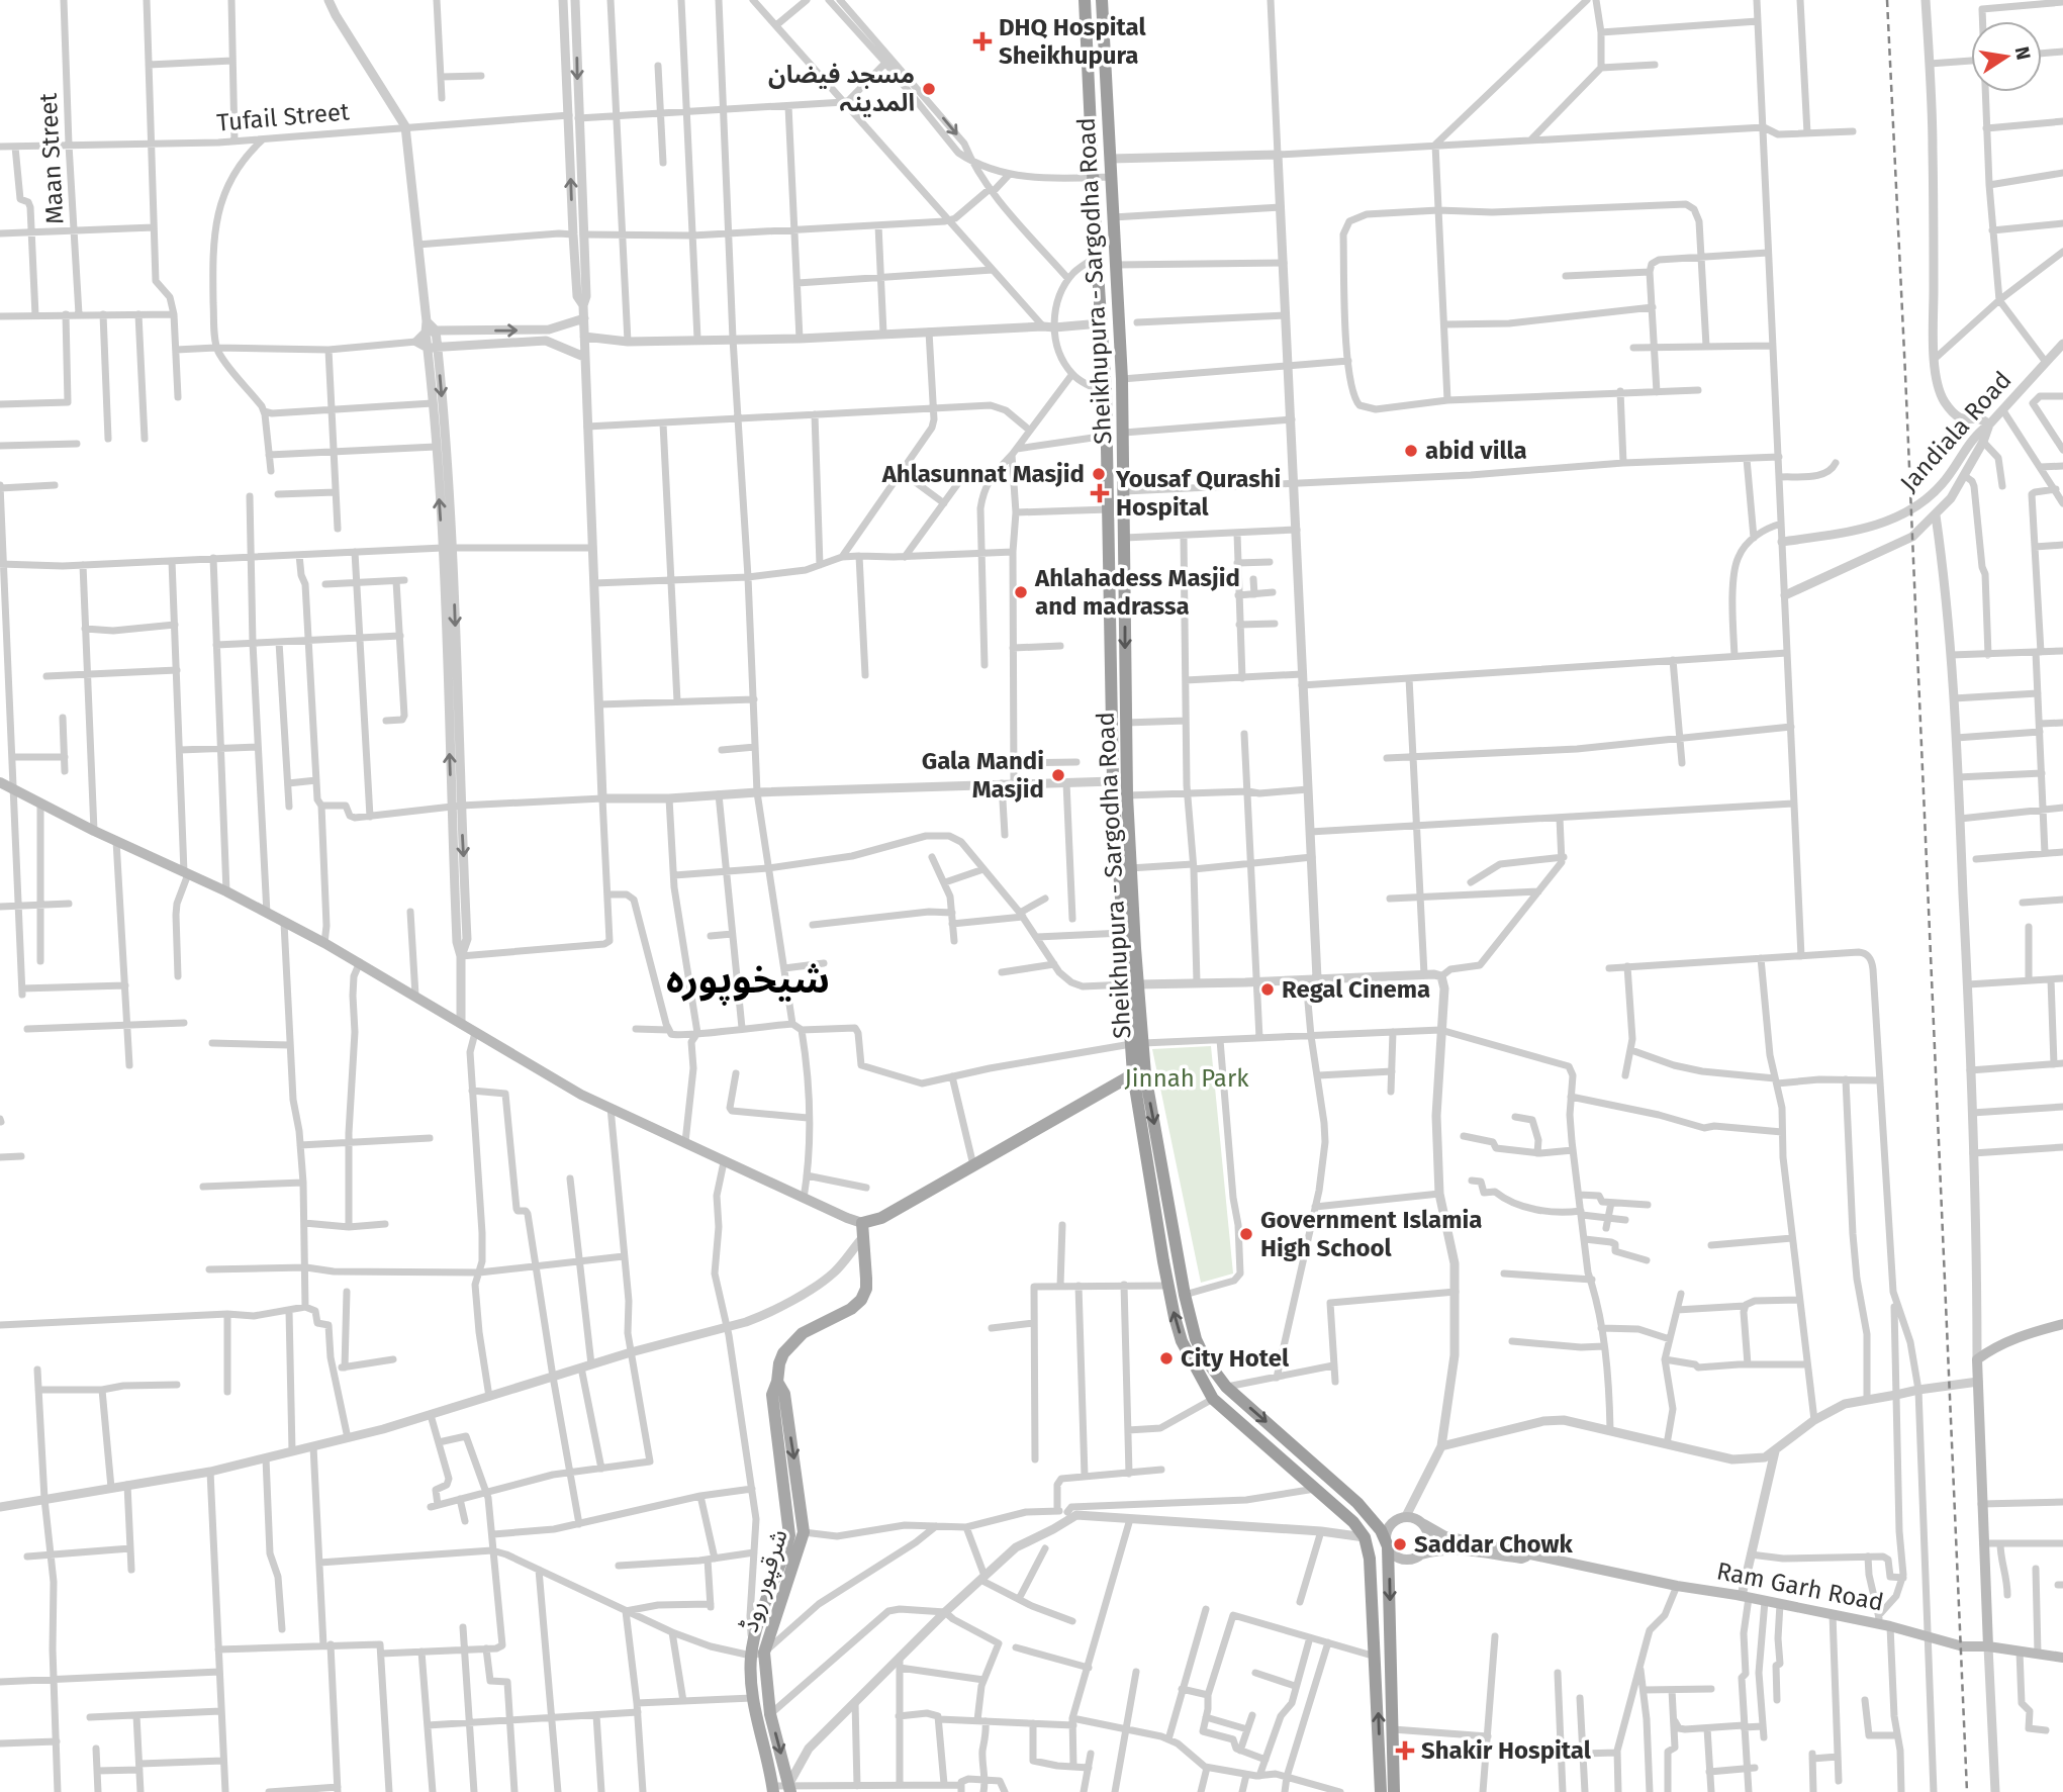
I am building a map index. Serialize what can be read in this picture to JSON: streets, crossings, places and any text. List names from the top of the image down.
{
  "streets": {
    "highway": ["Sheikhupura - Sargodha Road"],
    "main road": ["شرقپور روڈ", "Ram Garh Road"],
    "street": ["Tufail Street", "Maan Street", "Jandiala Road"]
  },
  "crossings": [
    ["Tufail Street", "Maan Street"],
    ["Sheikhupura - Sargodha Road", "Ram Garh Road"]
  ],
  "districts": ["شیخوپورہ"],
  "parks": ["Jinnah Park"],
  "places": {
    "health": ["DHQ Hospital Sheikhupura", "Yousaf Qurashi Hospital", "Shakir Hospital"],
    "other": [
      "مسجد فیضان المدینہ",
      "abid villa",
      "Ahlasunnat Masjid",
      "Ahlahadess Masjid and madrassa",
      "Gala Mandi Masjid",
      "Regal Cinema",
      "Government Islamia High School",
      "City Hotel",
      "Saddar Chowk"
    ]
  },
  "north": "right"
}
